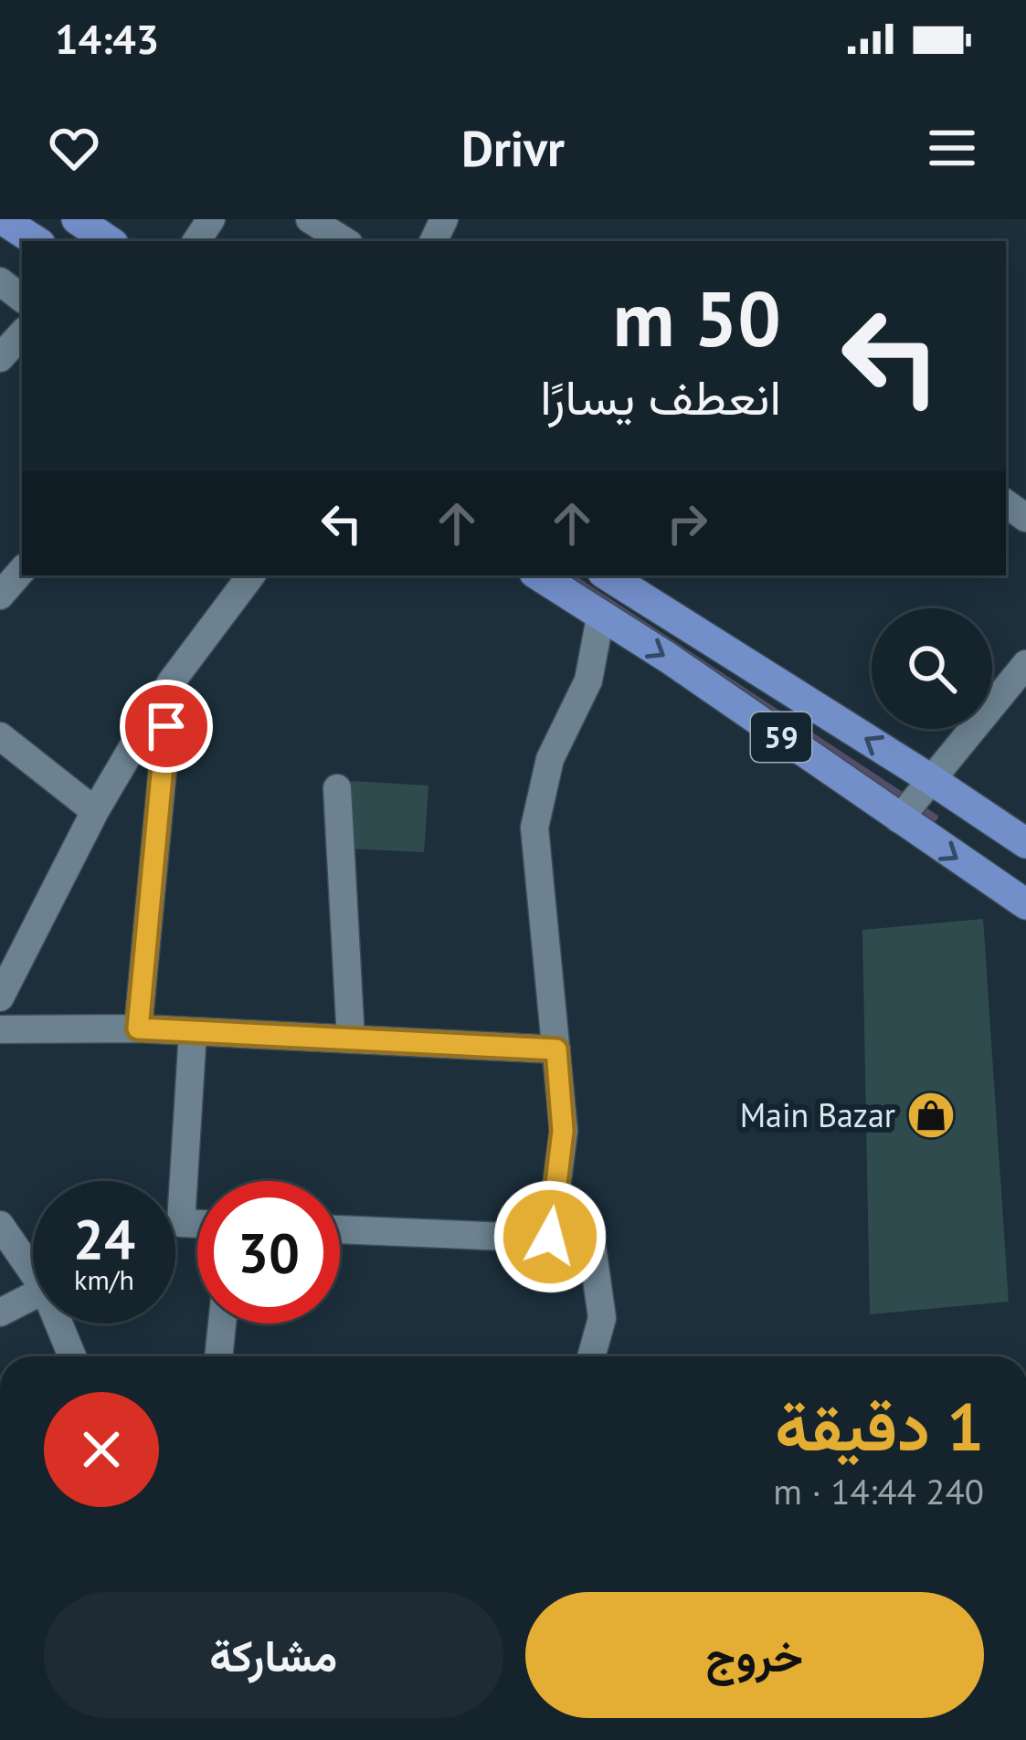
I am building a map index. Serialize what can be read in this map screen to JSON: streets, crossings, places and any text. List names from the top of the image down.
{
  "streets": {
    "main road": ["59"]
  },
  "places": {
    "shop": ["Main Bazar"]
  },
  "page": {
    "status": "14:43",
    "header": "Drivr",
    "turn": ["50 m", "انعطف يسارًا"],
    "speed": "24 km/h",
    "limit": "30",
    "heading": ["1 دقيقة", "240 m · 14:44"],
    "buttons": ["خروج", "مشاركة"]
  }
}
